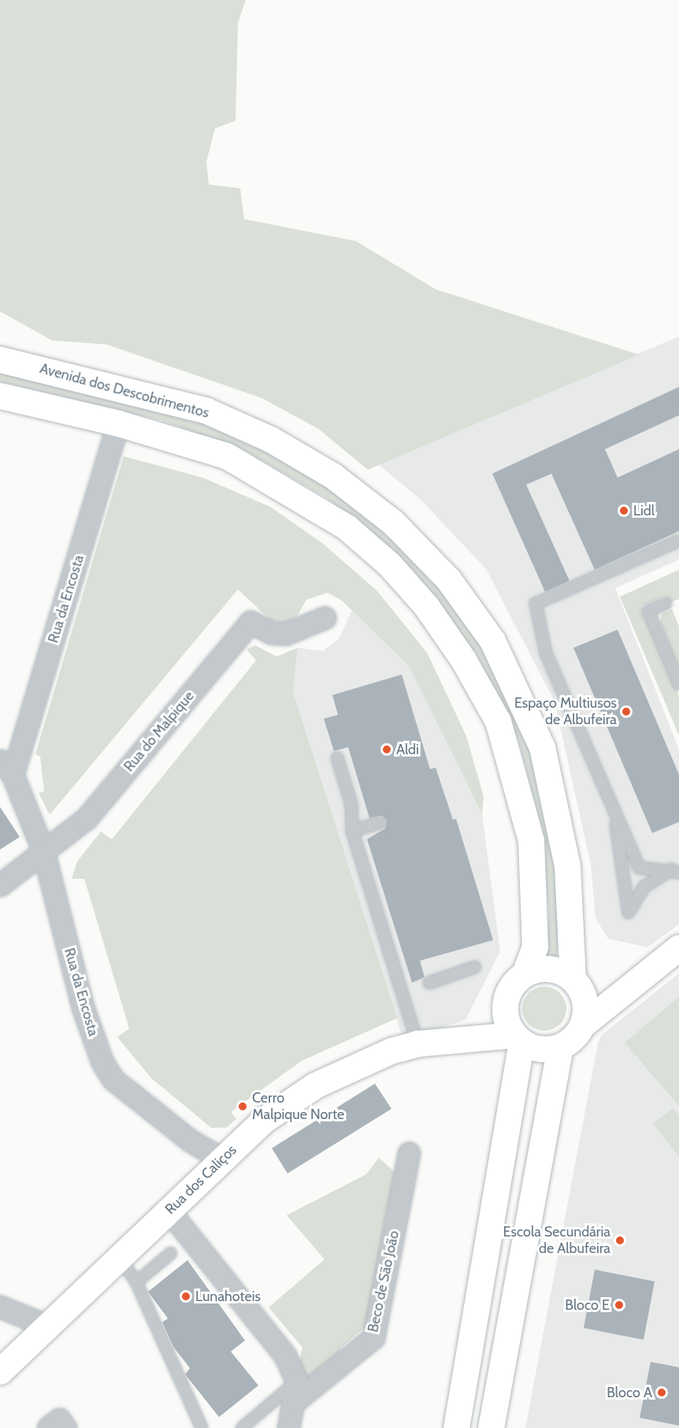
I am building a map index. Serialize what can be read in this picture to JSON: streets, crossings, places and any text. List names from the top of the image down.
{
  "streets": {
    "main road": ["Avenida dos Descobrimentos", "Rua dos Caliços"],
    "street": ["Rua da Encosta", "Rua do Malpique", "Beco de São João"]
  },
  "crossings": [
    ["Avenida dos Descobrimentos", "Rua dos Caliços"],
    ["Rua da Encosta", "Rua do Malpique"],
    ["Rua da Encosta", "Rua dos Caliços"]
  ],
  "places": [
    "Lidl",
    "Espaço Multiusos de Albufeira",
    "Aldi",
    "Cerro Malpique Norte",
    "Escola Secundária de Albufeira",
    "Lunahoteis",
    "Bloco E",
    "Bloco A"
  ]
}
